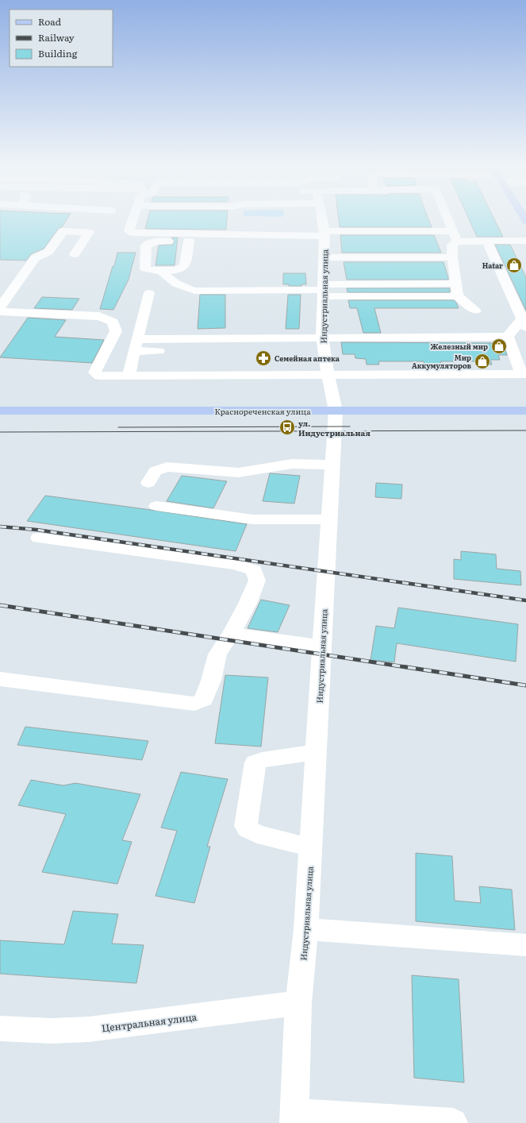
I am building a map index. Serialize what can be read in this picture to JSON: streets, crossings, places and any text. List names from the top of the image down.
{
  "streets": {
    "main road": ["Краснореченская улица"],
    "street": ["Индустриальная улица", "Центральная улица"]
  },
  "crossings": [
    ["Индустриальная улица", "Краснореченская улица"],
    ["Индустриальная улица", "Центральная улица"]
  ],
  "places": {
    "shop": ["Hatar", "Железный мир", "Мир Аккумуляторов"],
    "pharmacy": ["Семейная аптека"],
    "bus stop": ["ул. Индустриальная"]
  },
  "legend": ["Road", "Railway", "Building"]
}
